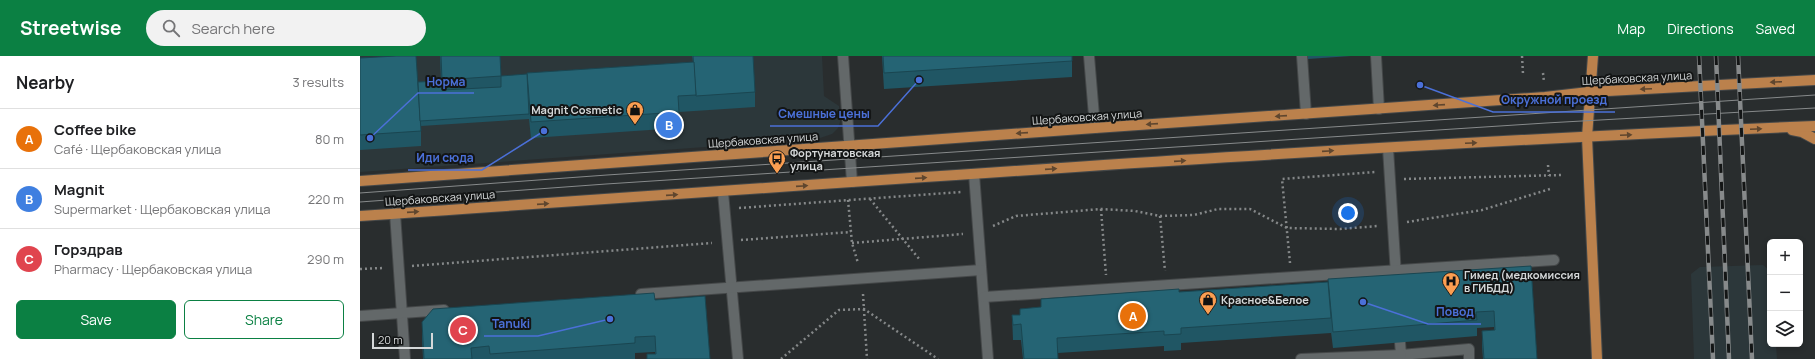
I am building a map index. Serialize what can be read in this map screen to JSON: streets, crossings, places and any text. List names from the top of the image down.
{
  "streets": {
    "main road": ["Щербаковская улица"]
  },
  "places": {
    "other": [
      "Смешные цены",
      "Окружной проезд",
      "Иди сюда",
      "Норма",
      "Повод",
      "Tanuki"
    ],
    "shop": ["Magnit Cosmetic", "Красное&Белое"],
    "bus stop": ["Фортунатовская улица"],
    "hospital": ["Гимед (медкомиссия в ГИБДД)"]
  },
  "scale_bar": "20 m",
  "page": {
    "header": "Streetwise",
    "search": "Search here",
    "nav": ["Map", "Directions", "Saved"],
    "heading": ["Nearby", "3 results"],
    "list": [
      {
        "mark": "A",
        "name": "Coffee bike",
        "note": "Café · Щербаковская улица",
        "value": "80 m"
      },
      {
        "mark": "B",
        "name": "Magnit",
        "note": "Supermarket · Щербаковская улица",
        "value": "220 m"
      },
      {
        "mark": "C",
        "name": "Горздрав",
        "note": "Pharmacy · Щербаковская улица",
        "value": "290 m"
      }
    ],
    "pins": ["B", "A", "C"],
    "map_buttons": ["+", "−"],
    "buttons": ["Save", "Share"],
    "scale": "20 m"
  }
}
